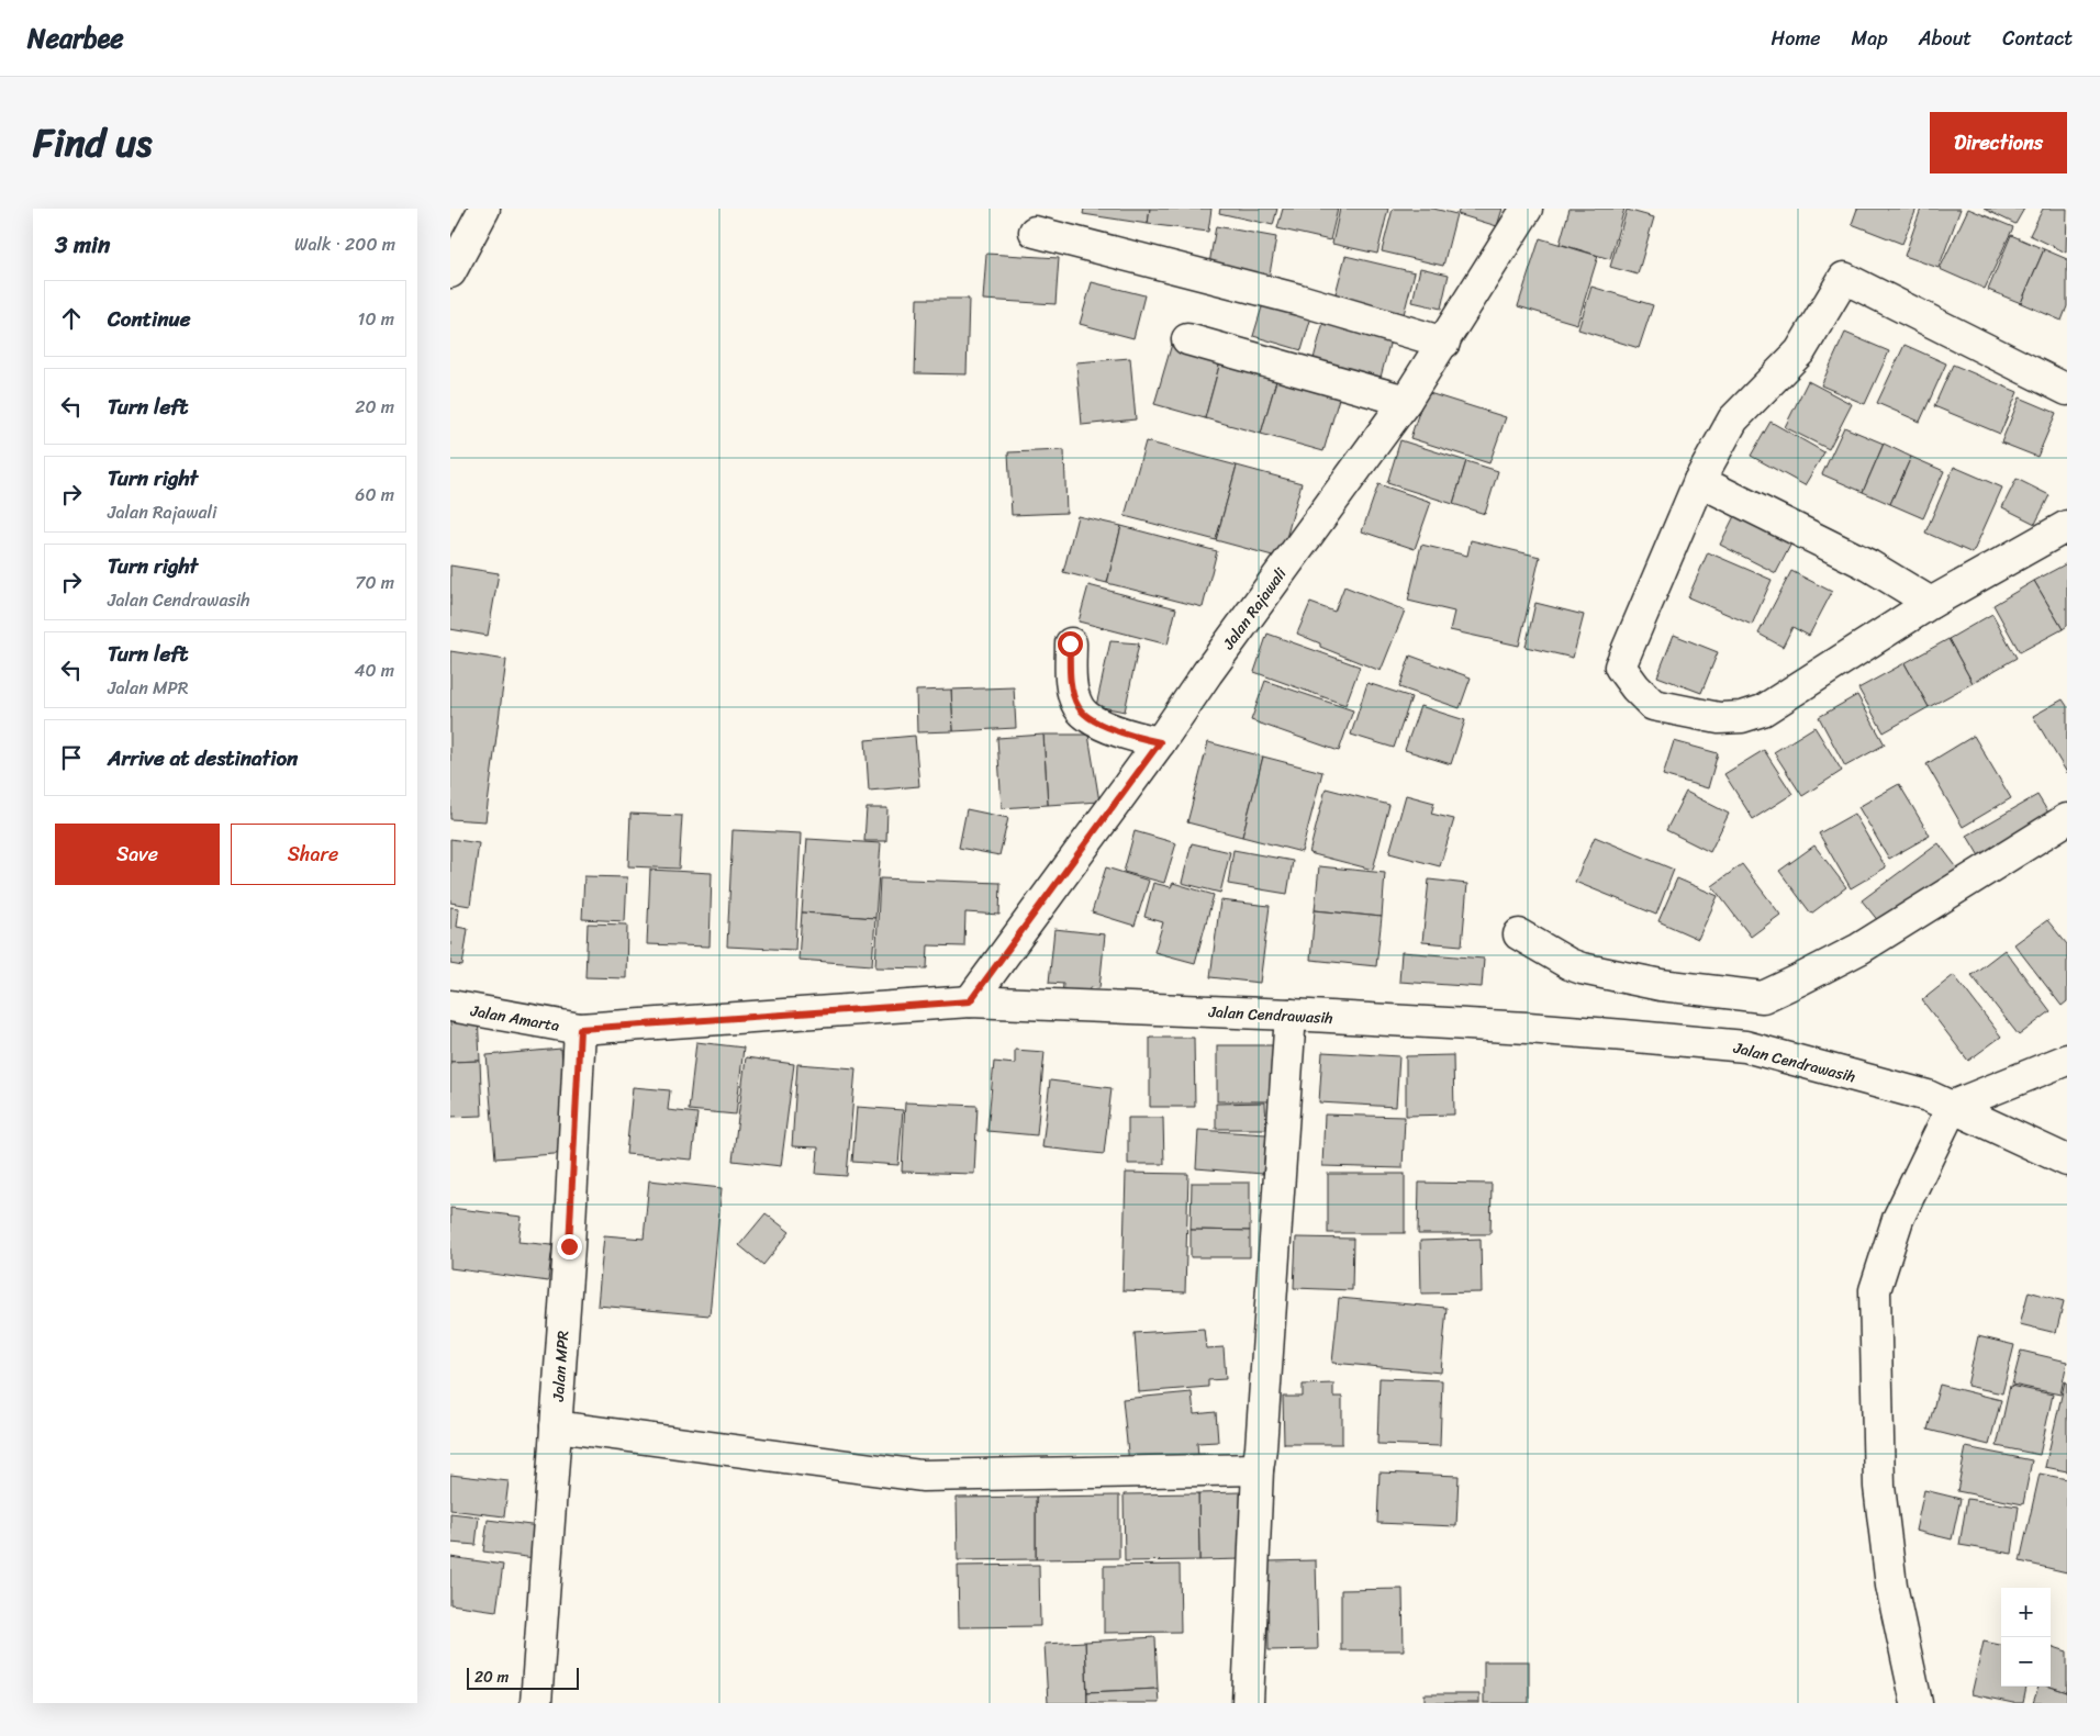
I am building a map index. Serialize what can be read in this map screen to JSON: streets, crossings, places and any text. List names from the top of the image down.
{
  "streets": {
    "street": [
      "Jalan Rajawali",
      "Jalan Cendrawasih",
      "Jalan Amarta",
      "Jalan MPR"
    ]
  },
  "crossings": [
    ["Jalan Rajawali", "Jalan Cendrawasih"],
    ["Jalan Cendrawasih", "Jalan Amarta"],
    ["Jalan Cendrawasih", "Jalan MPR"],
    ["Jalan Amarta", "Jalan MPR"]
  ],
  "scale_bar": "20 m",
  "page": {
    "header": "Nearbee",
    "nav": [
      "Home",
      "Map",
      "About",
      "Contact"
    ],
    "title": "Find us",
    "buttons": [
      "Directions",
      ["Save", "Share"]
    ],
    "heading": ["3 min", "Walk · 200 m"],
    "list": [
      ["Continue", "10 m"],
      ["Turn left", "20 m"],
      ["Turn right", "Jalan Rajawali", "60 m"],
      ["Turn right", "Jalan Cendrawasih", "70 m"],
      ["Turn left", "Jalan MPR", "40 m"],
      "Arrive at destination"
    ],
    "map_buttons": ["+", "−"],
    "scale": "20 m"
  }
}
